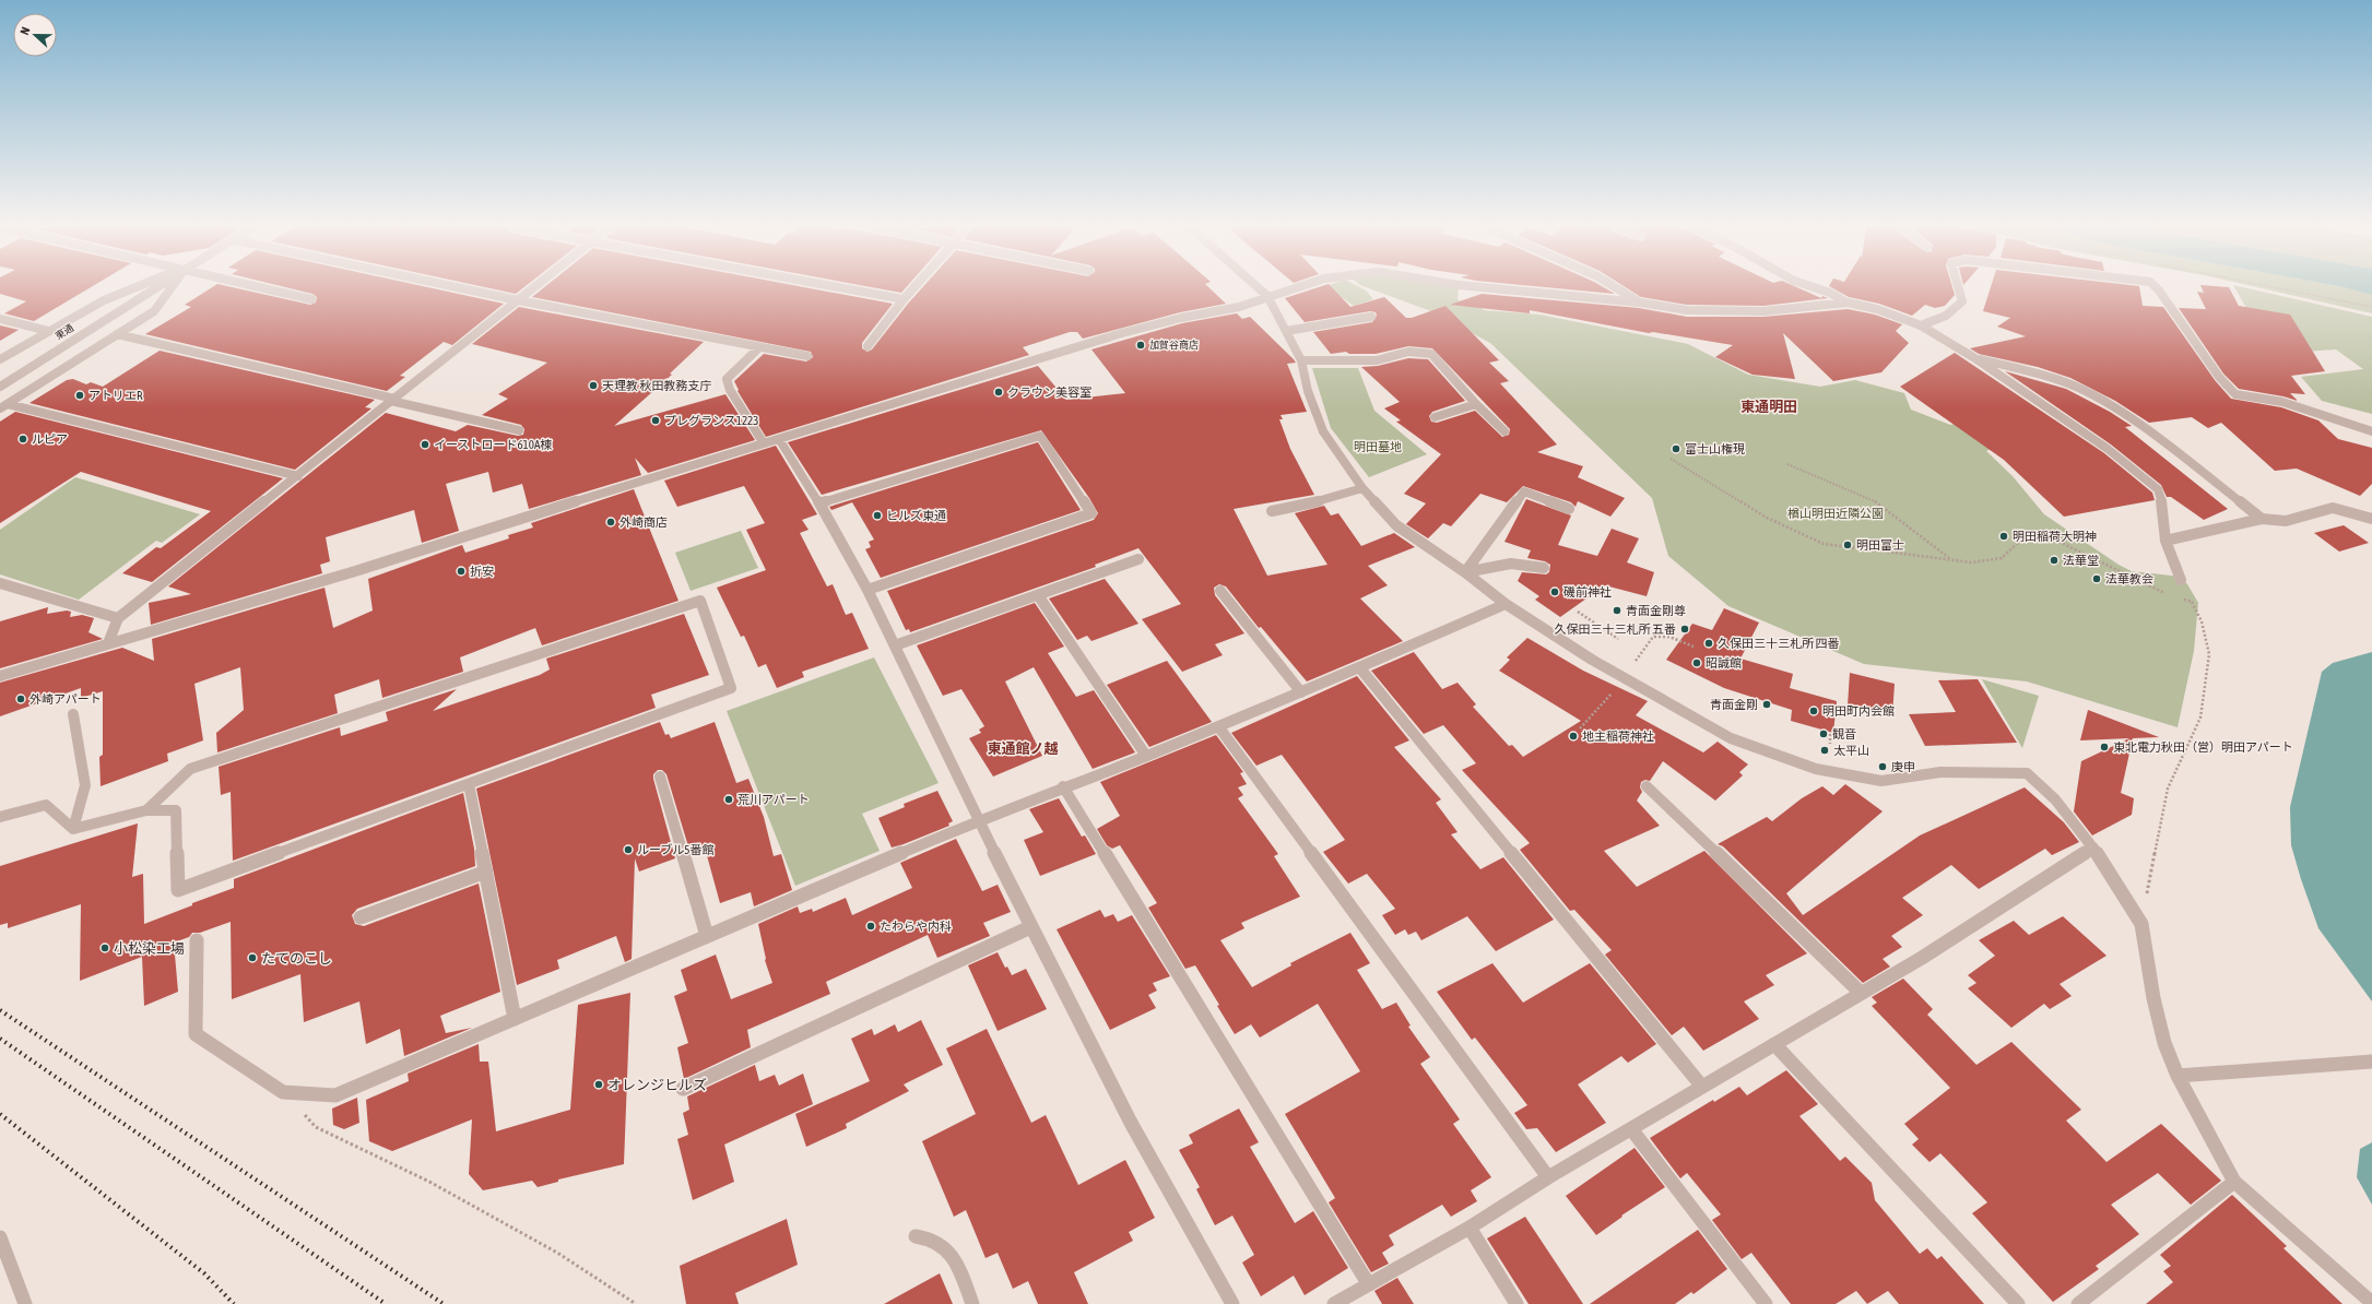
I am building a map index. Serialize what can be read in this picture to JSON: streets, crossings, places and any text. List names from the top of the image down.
{
  "streets": {
    "street": ["東通"]
  },
  "districts": ["東通明田", "東通館ノ越"],
  "parks": ["明田墓地", "楢山明田近隣公園"],
  "places": [
    "加賀谷商店",
    "天理教 秋田教務支庁",
    "クラウン美容室",
    "アトリエR",
    "プレグランス1223",
    "ルピア",
    "イーストロード610A棟",
    "富士山権現",
    "ヒルズ東通",
    "外崎商店",
    "明田稲荷大明神",
    "明田富士",
    "法華堂",
    "折安",
    "法華教会",
    "磯前神社",
    "青面金剛尊",
    "久保田三十三札所 五番",
    "久保田三十三札所 四番",
    "昭誠館",
    "外崎アパート",
    "青面金剛",
    "明田町内会館",
    "観音",
    "地主稲荷神社",
    "東北電力秋田（営）明田アパート",
    "太平山",
    "庚申",
    "荒川アパート",
    "ルーブル5番館",
    "たわらや内科",
    "小松染工場",
    "たてのこし",
    "オレンジヒルズ"
  ],
  "north": "left"
}
